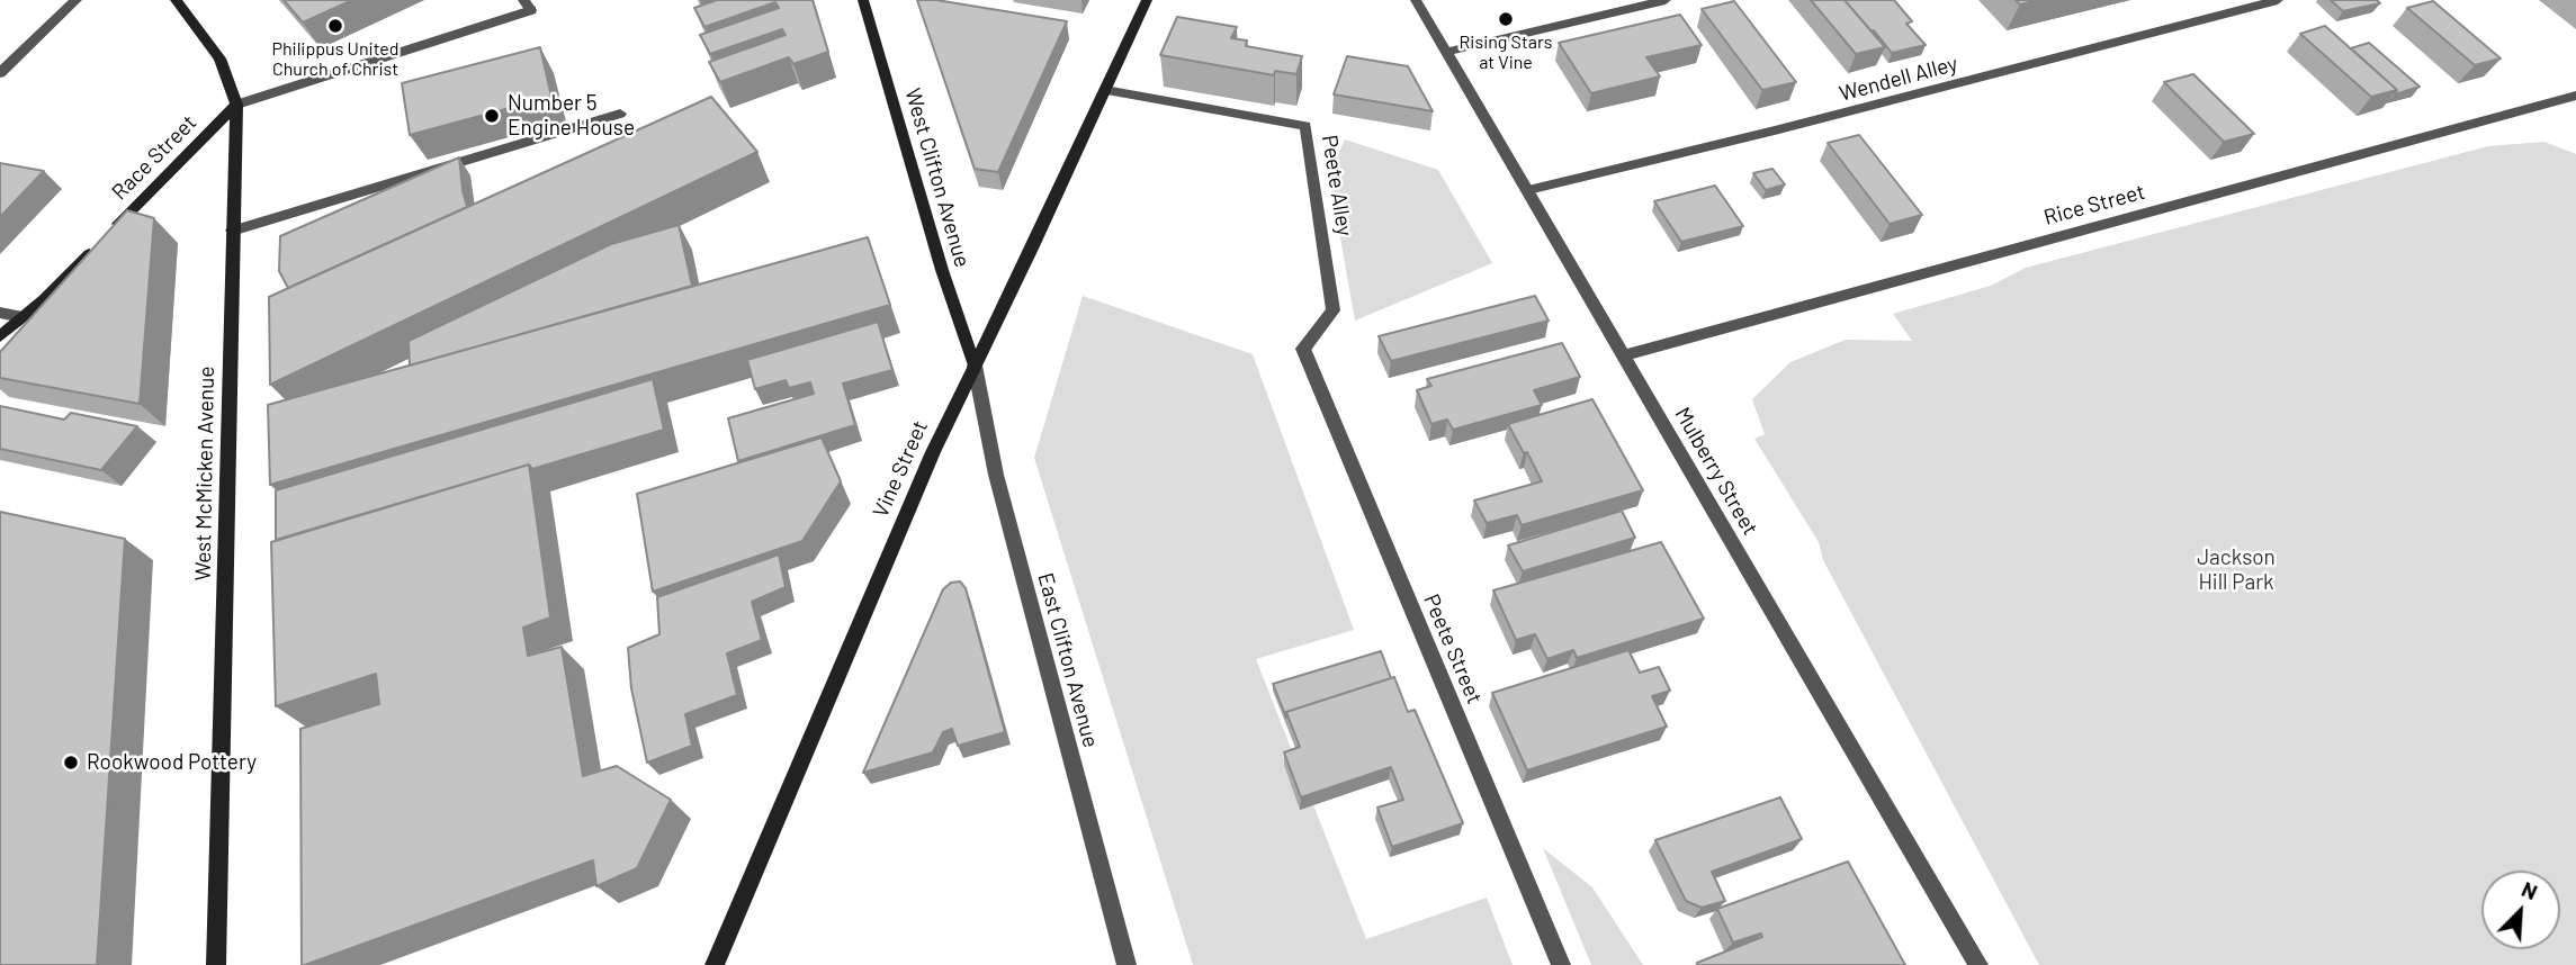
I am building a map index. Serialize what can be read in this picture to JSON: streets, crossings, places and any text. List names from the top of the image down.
{
  "streets": {
    "main road": [
      "Race Street",
      "West Clifton Avenue",
      "Vine Street",
      "West McMicken Avenue"
    ],
    "street": [
      "Wendell Alley",
      "Peete Alley",
      "Rice Street",
      "Mulberry Street",
      "Peete Street",
      "East Clifton Avenue"
    ]
  },
  "crossings": [
    ["Wendell Alley", "Mulberry Street"],
    ["Race Street", "West McMicken Avenue"],
    ["West Clifton Avenue", "Vine Street"],
    ["West Clifton Avenue", "East Clifton Avenue"],
    ["Peete Alley", "Vine Street"],
    ["Peete Alley", "Peete Street"],
    ["Rice Street", "Mulberry Street"],
    ["Vine Street", "East Clifton Avenue"]
  ],
  "parks": ["Jackson Hill Park"],
  "places": [
    "Rising Stars at Vine",
    "Philippus United Church of Christ",
    "Number 5 Engine House",
    "Rookwood Pottery"
  ],
  "north": "top right"
}
